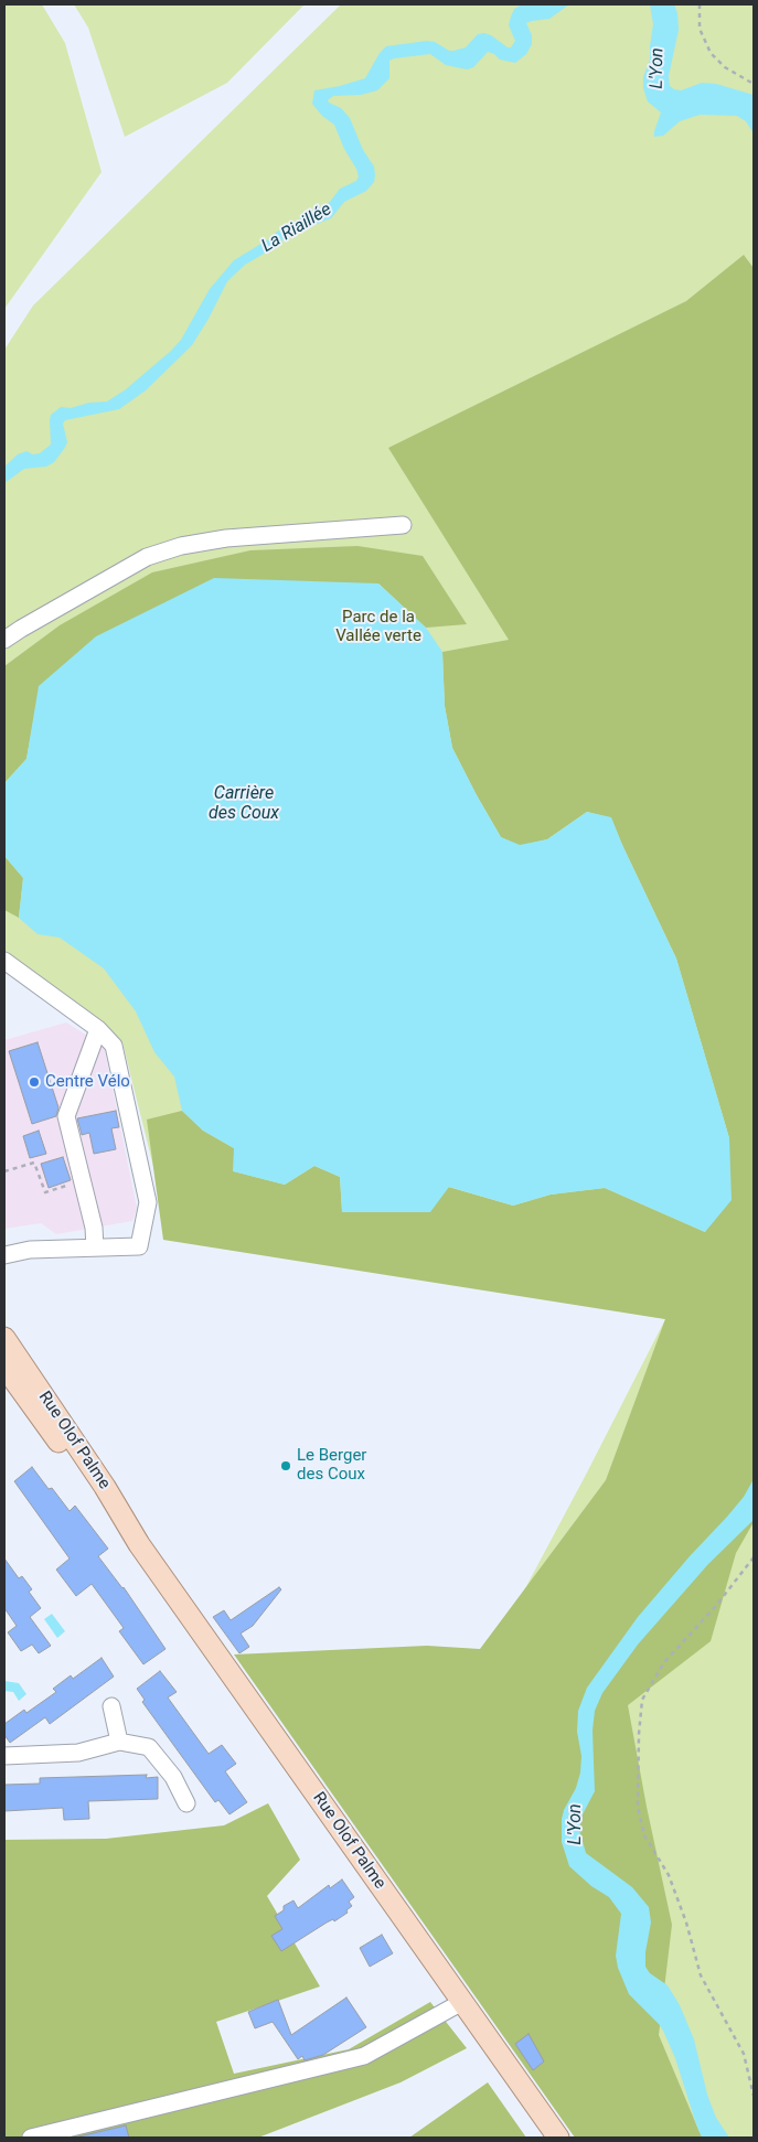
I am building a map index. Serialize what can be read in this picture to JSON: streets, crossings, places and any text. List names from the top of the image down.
{
  "streets": {
    "main road": ["Rue Olof Palme"]
  },
  "water": ["L'Yon", "La Riaillée", "Carrière des Coux"],
  "parks": ["Parc de la Vallée verte"],
  "places": ["Centre Vélo", "Le Berger des Coux"]
}
